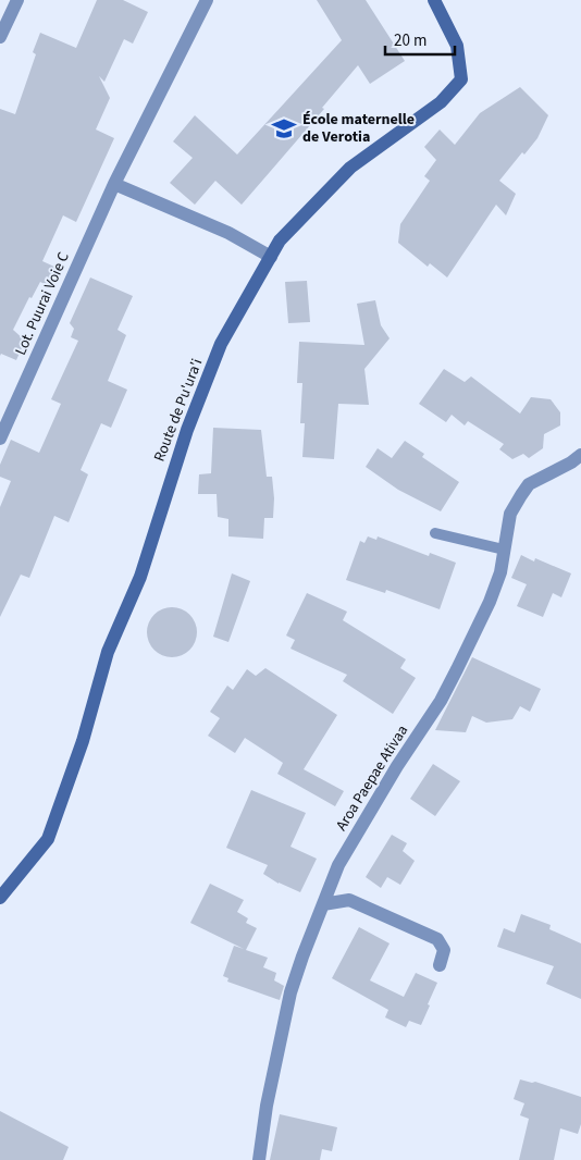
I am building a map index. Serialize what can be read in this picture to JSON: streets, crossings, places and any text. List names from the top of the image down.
{
  "streets": {
    "main road": ["Route de Pu'ura'i"],
    "street": ["Lot. Puurai Voie C", "Aroa Paepae Ativaa"]
  },
  "places": {
    "school or university": ["École maternelle de Verotia"]
  },
  "scale_bar": "20 m"
}
